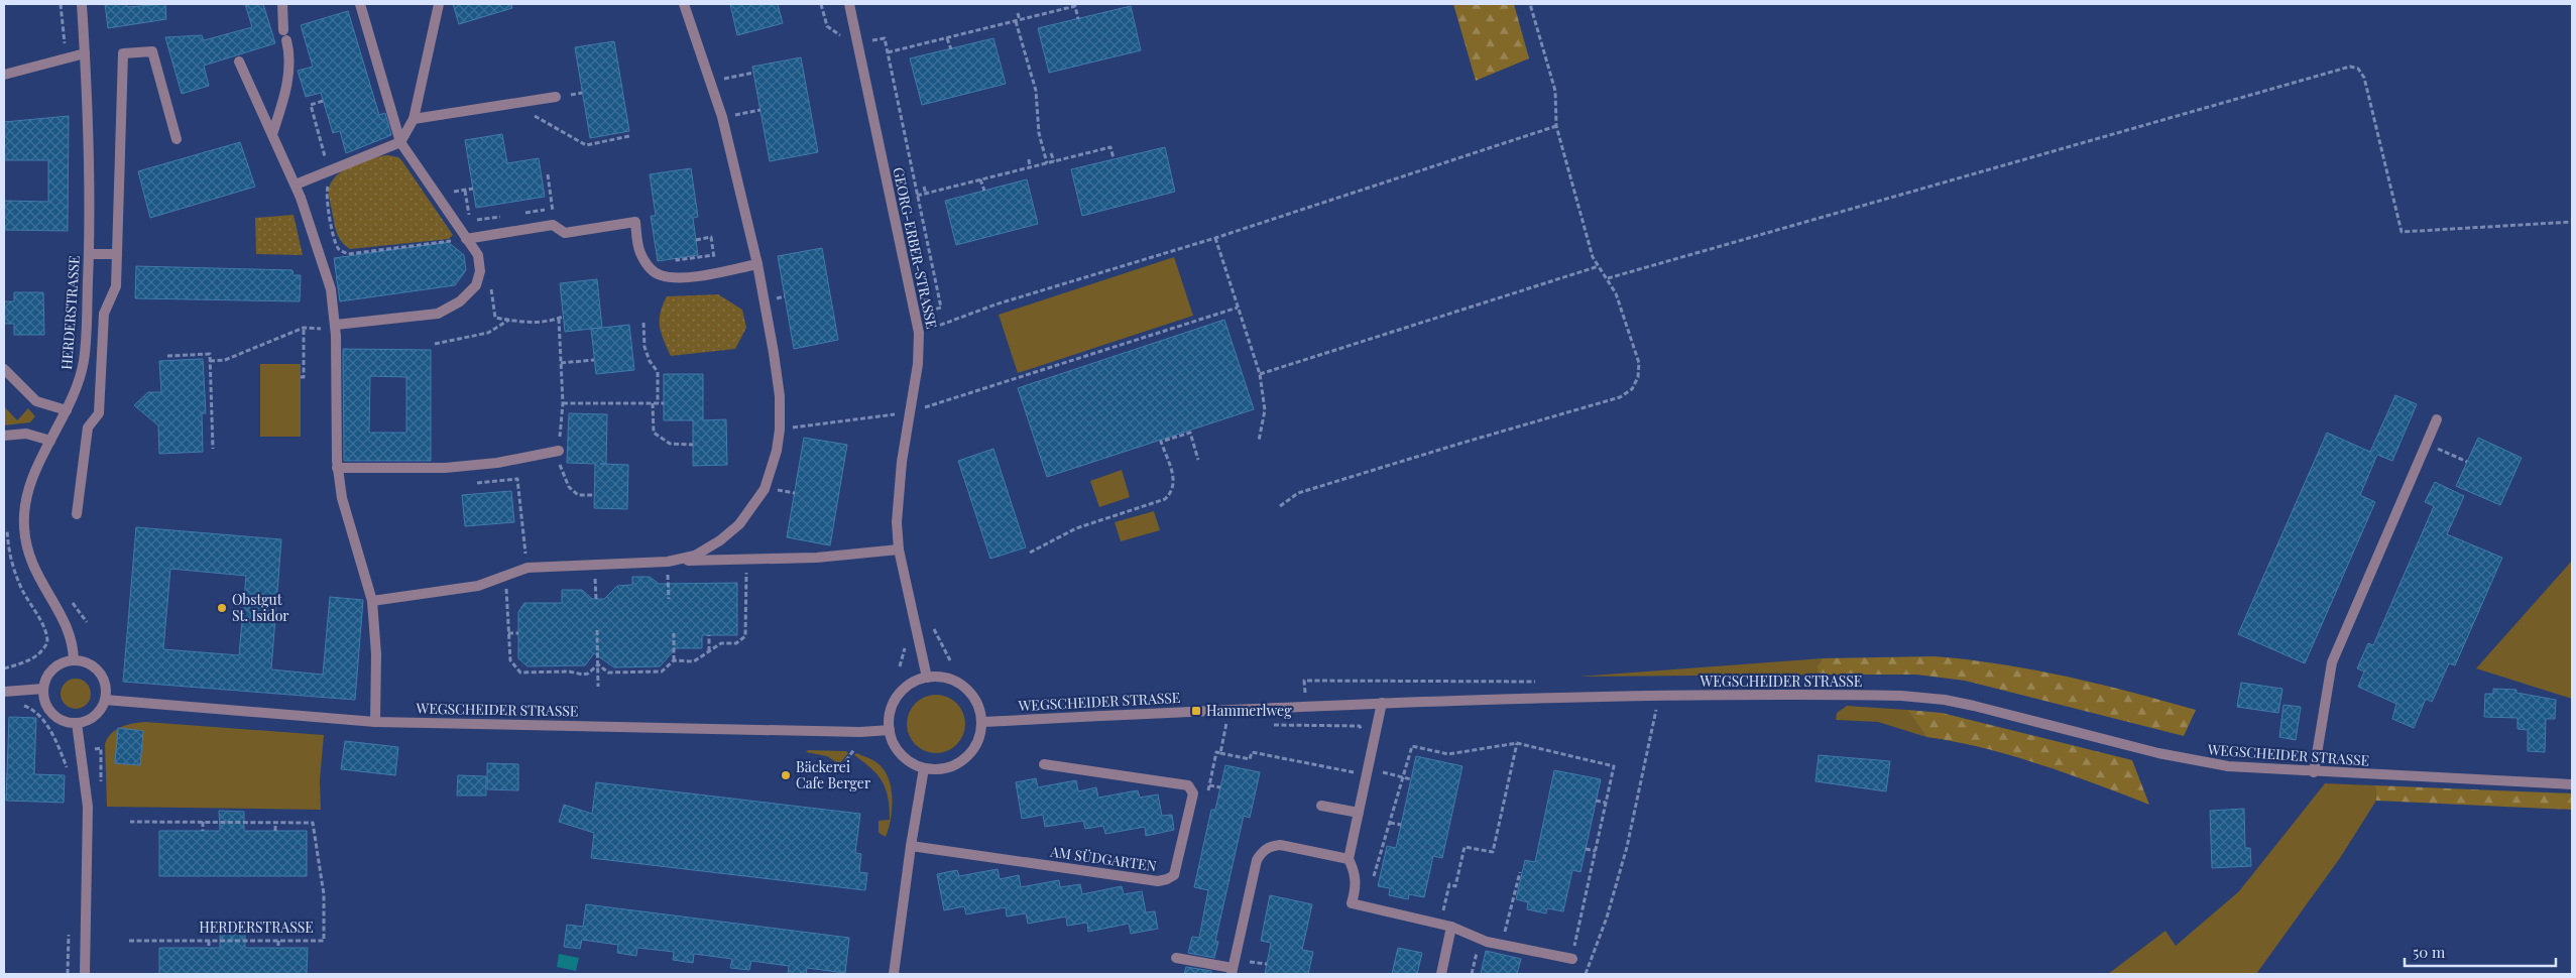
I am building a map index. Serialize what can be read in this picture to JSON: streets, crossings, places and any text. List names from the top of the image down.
{
  "streets": {
    "street": [
      "GEORG-ERBER-STRASSE",
      "HERDERSTRASSE",
      "WEGSCHEIDER STRASSE",
      "AM SÜDGARTEN"
    ]
  },
  "crossings": [
    ["GEORG-ERBER-STRASSE", "WEGSCHEIDER STRASSE"],
    ["HERDERSTRASSE", "WEGSCHEIDER STRASSE"]
  ],
  "places": {
    "other": ["Obstgut St. Isidor", "Bäckerei Cafe Berger"],
    "transit": ["Hammerlweg"]
  },
  "scale_bar": "50 m"
}
